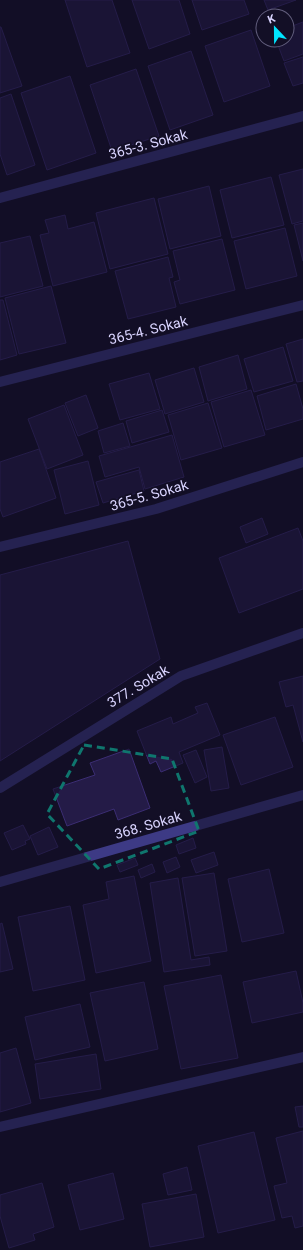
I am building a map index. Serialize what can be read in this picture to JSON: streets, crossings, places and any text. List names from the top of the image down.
{
  "streets": {
    "street": [
      "365-3. Sokak",
      "365-4. Sokak",
      "365-5. Sokak",
      "377. Sokak",
      "368. Sokak"
    ]
  },
  "north": "top"
}
